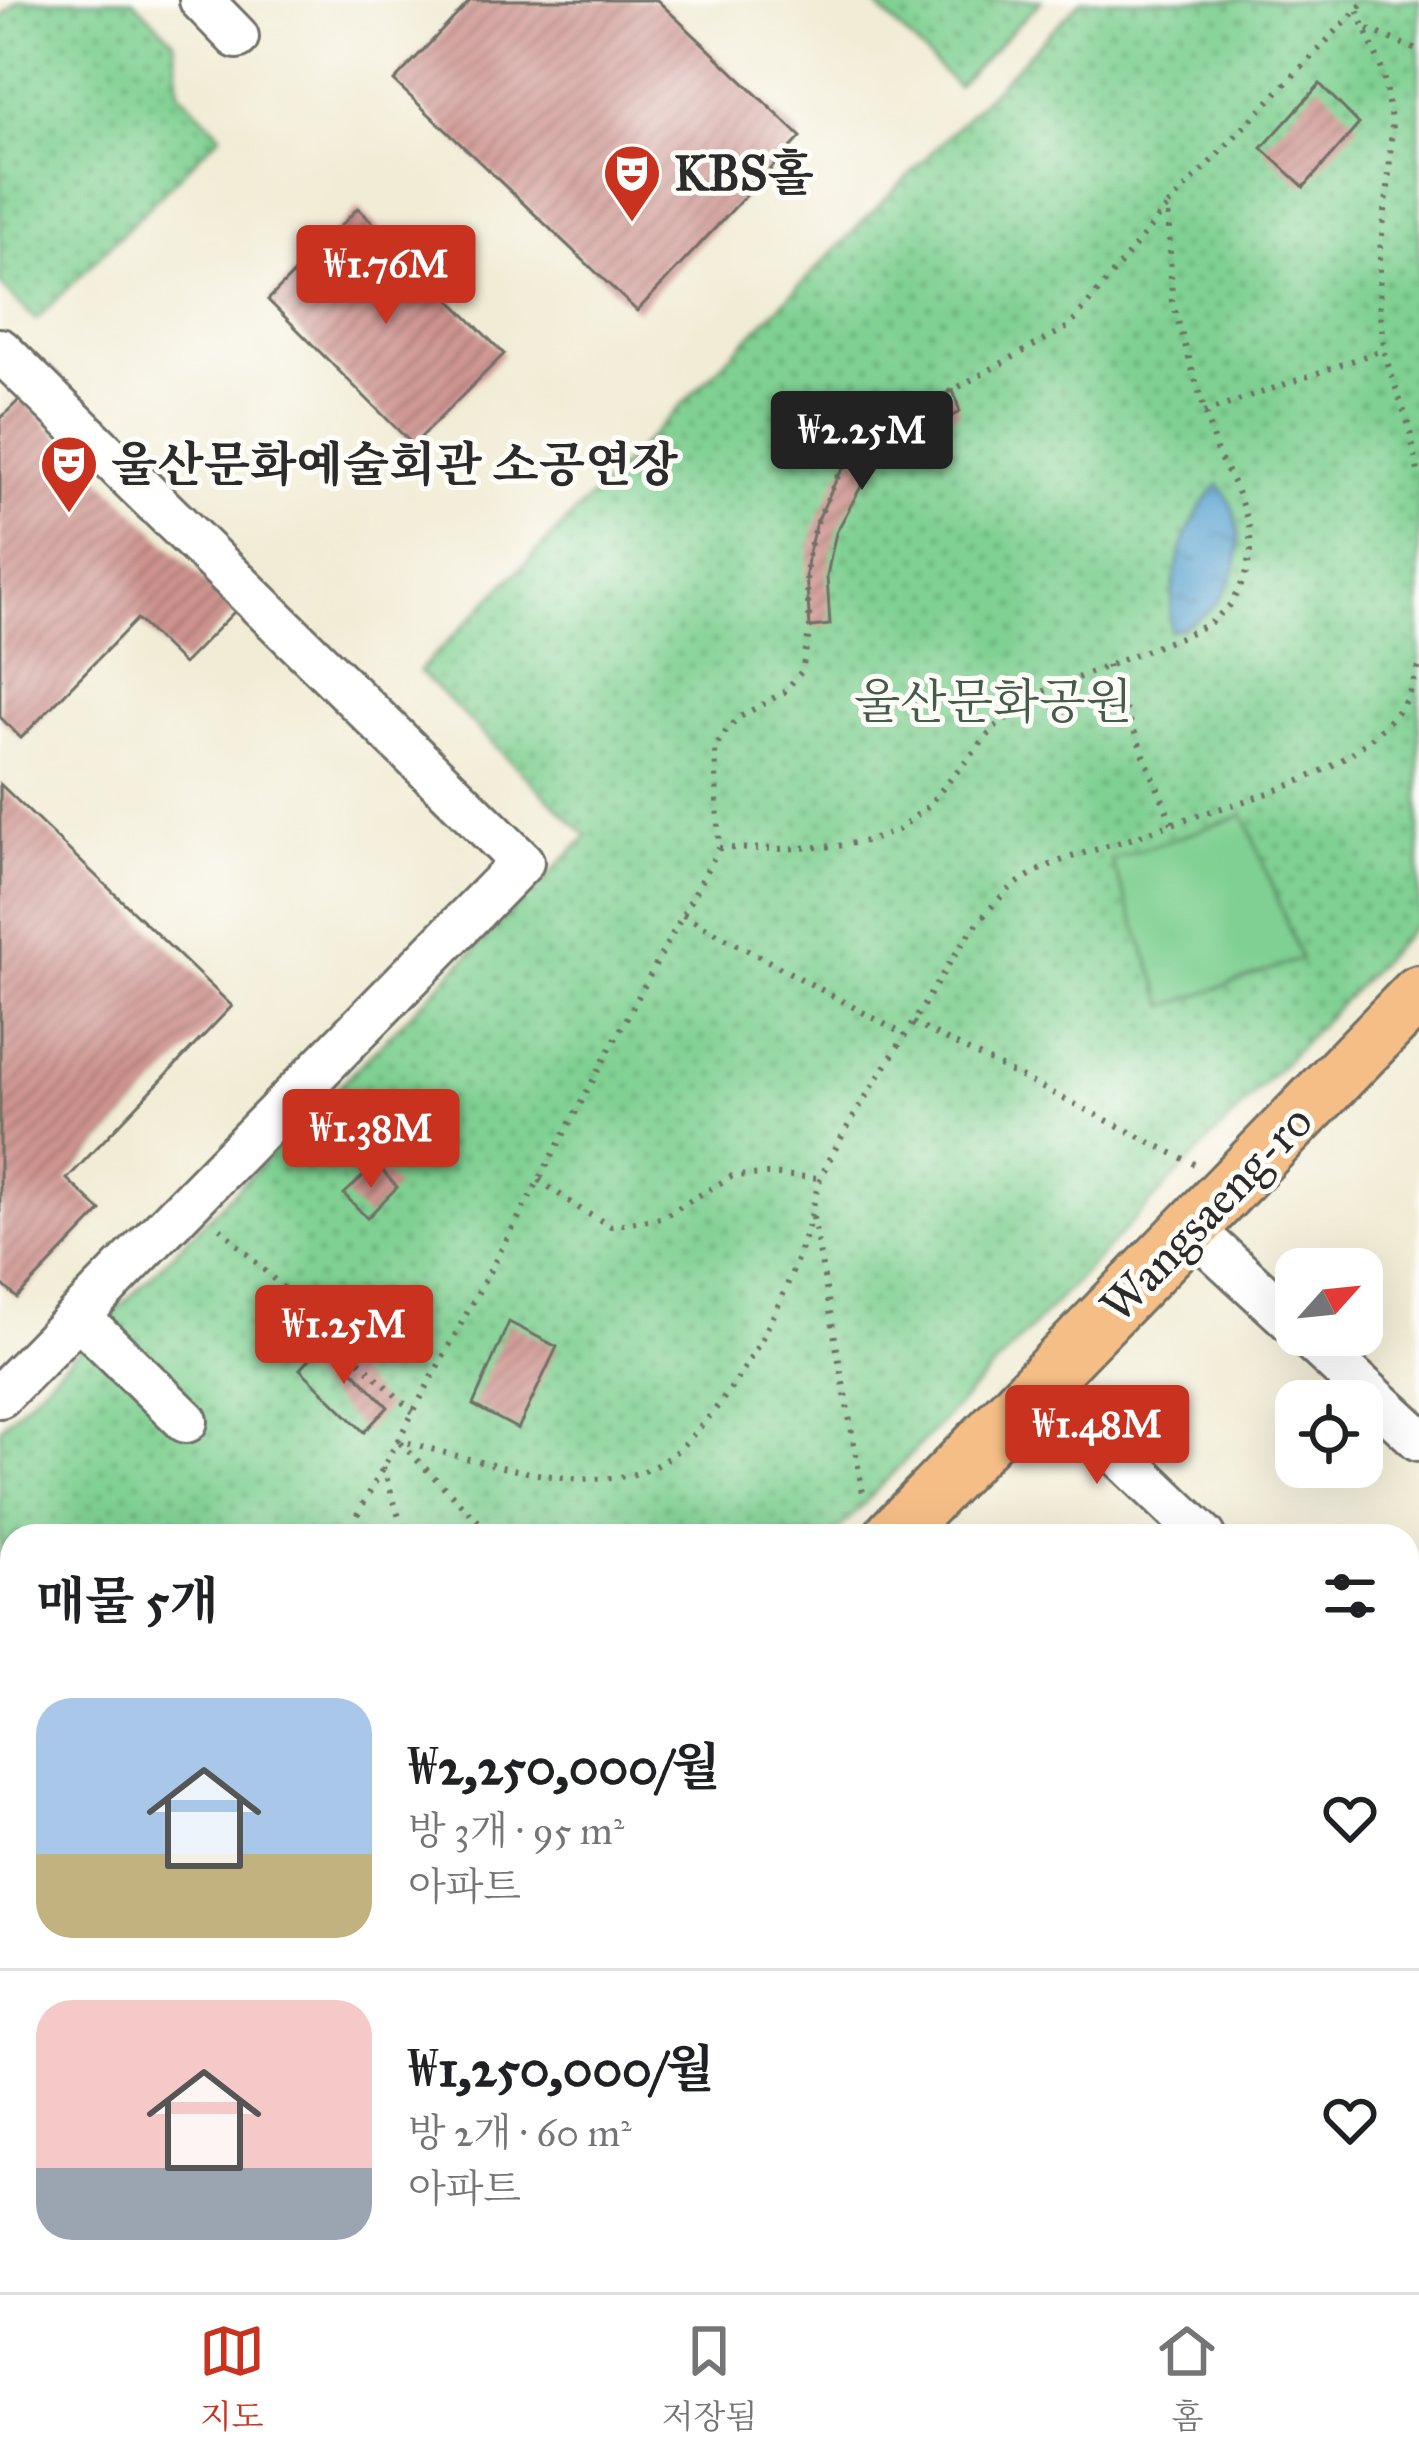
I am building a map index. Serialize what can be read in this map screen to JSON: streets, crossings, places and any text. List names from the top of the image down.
{
  "streets": {
    "main road": ["Wangsaeng-ro"]
  },
  "parks": ["울산문화공원"],
  "places": {
    "theatre": ["KBS홀", "울산문화예술회관 소공연장"]
  },
  "north": "top right",
  "page": {
    "price": [
      "₩1.76M",
      "₩2.25M",
      "₩1.38M",
      "₩1.25M",
      "₩1.48M"
    ],
    "heading": "매물 5개",
    "list": [
      {
        "name": "₩2,250,000/월",
        "note": "방 3개 · 95 m² · 아파트"
      },
      {
        "name": "₩1,250,000/월",
        "note": "방 2개 · 60 m² · 아파트"
      }
    ],
    "tabs": ["지도", "저장됨", "홈"]
  }
}
